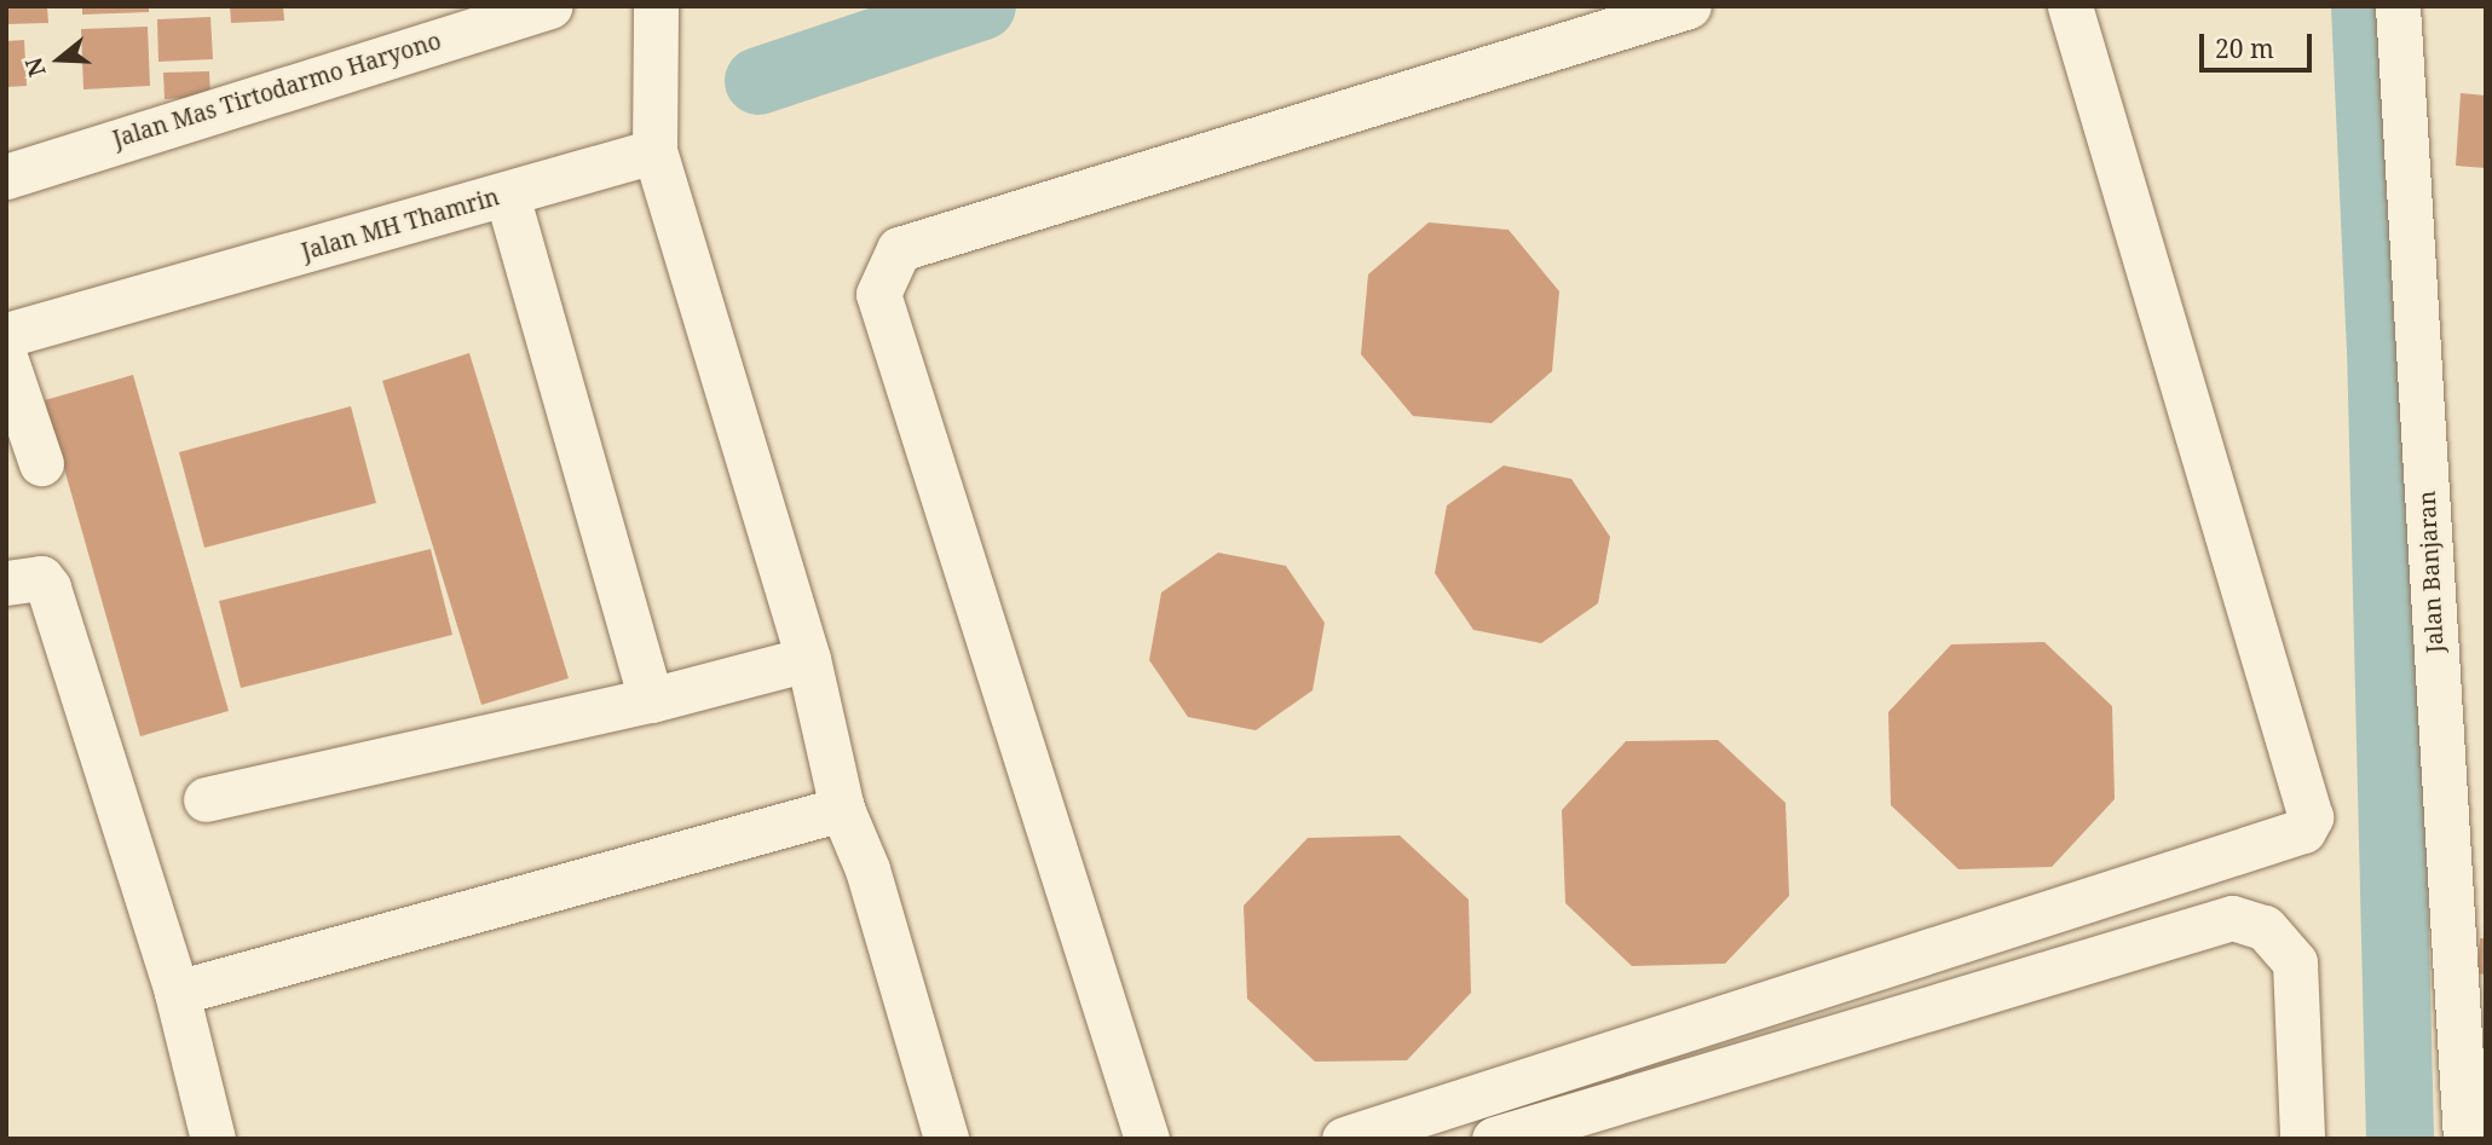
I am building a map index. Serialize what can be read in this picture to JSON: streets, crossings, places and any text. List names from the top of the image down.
{
  "streets": {
    "street": ["Jalan Mas Tirtodarmo Haryono", "Jalan MH Thamrin", "Jalan Banjaran"]
  },
  "scale_bar": "20 m",
  "north": "left"
}
